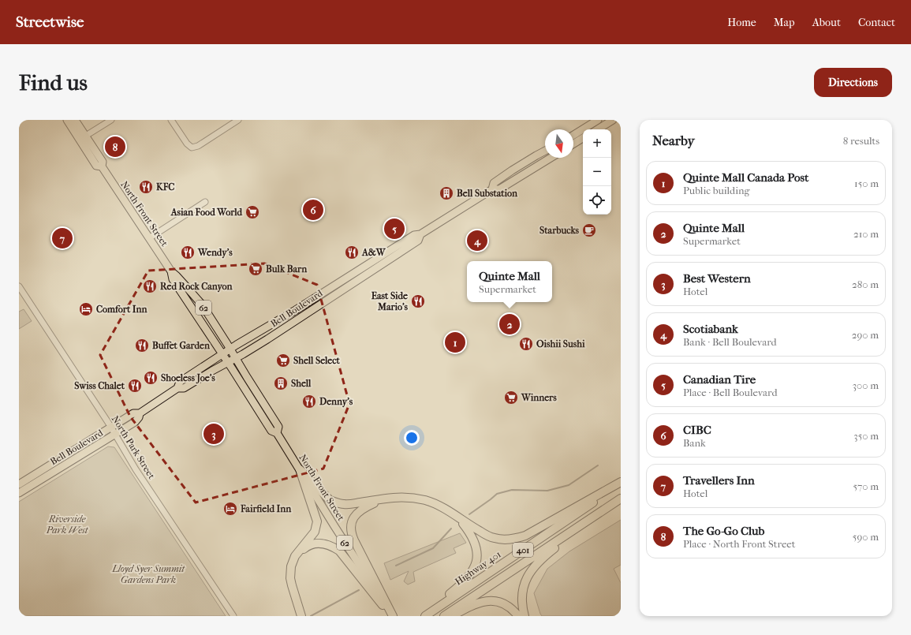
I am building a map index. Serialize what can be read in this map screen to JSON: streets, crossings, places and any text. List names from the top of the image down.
{
  "streets": {
    "highway": ["401", "Highway 401"],
    "main road": ["North Front Street", "62", "Bell Boulevard"],
    "street": ["North Park Street"]
  },
  "crossings": [
    ["North Front Street", "Bell Boulevard"],
    ["Bell Boulevard", "North Park Street"]
  ],
  "parks": ["Riverside Park West", "Lloyd Syer Summit Gardens Park"],
  "places": {
    "restaurant": [
      "KFC",
      "Wendy's",
      "A&W",
      "Red Rock Canyon",
      "East Side Mario's",
      "Oishii Sushi",
      "Buffet Garden",
      "Shoeless Joe's",
      "Swiss Chalet",
      "Denny's"
    ],
    "building": ["Bell Substation", "Shell"],
    "supermarket": [
      "Asian Food World",
      "Bulk Barn",
      "Shell Select",
      "Winners"
    ],
    "cafe": ["Starbucks"],
    "hotel": ["Comfort Inn", "Fairfield Inn"]
  },
  "north": "bottom",
  "page": {
    "header": "Streetwise",
    "nav": [
      "Home",
      "Map",
      "About",
      "Contact"
    ],
    "buttons": "Directions",
    "title": "Find us",
    "heading": ["Nearby", "8 results"],
    "map_buttons": ["+", "−"],
    "pins": [
      "8",
      "6",
      "5",
      "7",
      "4",
      "2",
      "1",
      "3"
    ],
    "list": [
      {
        "mark": "1",
        "name": "Quinte Mall Canada Post",
        "note": "Public building",
        "value": "150 m"
      },
      {
        "mark": "2",
        "name": "Quinte Mall",
        "note": "Supermarket",
        "value": "210 m"
      },
      {
        "mark": "3",
        "name": "Best Western",
        "note": "Hotel",
        "value": "280 m"
      },
      {
        "mark": "4",
        "name": "Scotiabank",
        "note": "Bank · Bell Boulevard",
        "value": "290 m"
      },
      {
        "mark": "5",
        "name": "Canadian Tire",
        "note": "Place · Bell Boulevard",
        "value": "300 m"
      },
      {
        "mark": "6",
        "name": "CIBC",
        "note": "Bank",
        "value": "350 m"
      },
      {
        "mark": "7",
        "name": "Travellers Inn",
        "note": "Hotel",
        "value": "570 m"
      },
      {
        "mark": "8",
        "name": "The Go-Go Club",
        "note": "Place · North Front Street",
        "value": "590 m"
      }
    ],
    "popup": ["Quinte Mall", "Supermarket"]
  }
}
